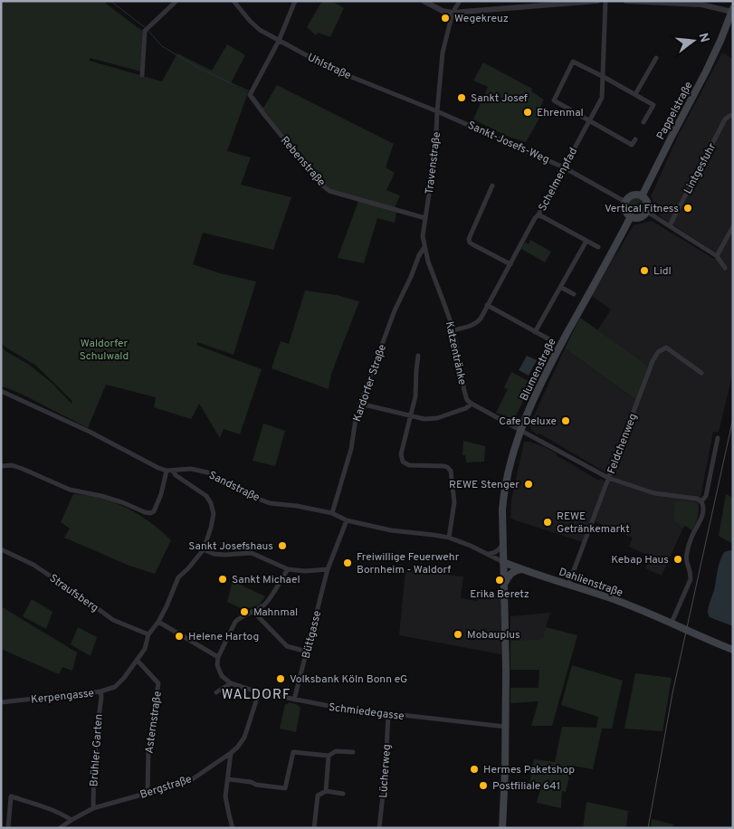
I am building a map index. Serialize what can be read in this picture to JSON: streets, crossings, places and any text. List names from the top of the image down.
{
  "streets": {
    "main road": ["Pappelstraße", "Blumenstraße", "Dahlienstraße"],
    "street": [
      "Uhlstraße",
      "Sankt-Josefs-Weg",
      "Rebenstraße",
      "Travenstraße",
      "Lintgesfuhr",
      "Schelmenpfad",
      "Katzentränke",
      "Kardorfer Straße",
      "Feldchenweg",
      "Sandstraße",
      "Straufsberg",
      "Büttgasse",
      "Kerpengasse",
      "Schmiedegasse",
      "Asternstraße",
      "Brühler Garten",
      "Lücherweg",
      "Bergstraße"
    ]
  },
  "crossings": [
    ["Uhlstraße", "Sankt-Josefs-Weg"],
    ["Uhlstraße", "Rebenstraße"],
    ["Uhlstraße", "Travenstraße"],
    ["Pappelstraße", "Sankt-Josefs-Weg"],
    ["Pappelstraße", "Blumenstraße"],
    ["Sankt-Josefs-Weg", "Travenstraße"],
    ["Sankt-Josefs-Weg", "Schelmenpfad"],
    ["Sankt-Josefs-Weg", "Blumenstraße"],
    ["Rebenstraße", "Travenstraße"],
    ["Travenstraße", "Katzentränke"],
    ["Travenstraße", "Kardorfer Straße"],
    ["Schelmenpfad", "Katzentränke"],
    ["Blumenstraße", "Sandstraße"],
    ["Blumenstraße", "Dahlienstraße"],
    ["Blumenstraße", "Schmiedegasse"],
    ["Kardorfer Straße", "Sandstraße"],
    ["Feldchenweg", "Dahlienstraße"],
    ["Sandstraße", "Dahlienstraße"],
    ["Sandstraße", "Büttgasse"],
    ["Straufsberg", "Kerpengasse"],
    ["Büttgasse", "Schmiedegasse"],
    ["Kerpengasse", "Asternstraße"],
    ["Kerpengasse", "Brühler Garten"],
    ["Schmiedegasse", "Lücherweg"],
    ["Schmiedegasse", "Bergstraße"],
    ["Asternstraße", "Bergstraße"],
    ["Brühler Garten", "Bergstraße"]
  ],
  "districts": ["WALDORF"],
  "parks": ["Waldorfer Schulwald"],
  "places": [
    "Wegekreuz",
    "Sankt Josef",
    "Ehrenmal",
    "Vertical Fitness",
    "Lidl",
    "Cafe Deluxe",
    "REWE Stenger",
    "REWE Getränkemarkt",
    "Sankt Josefshaus",
    "Kebap Haus",
    "Freiwillige Feuerwehr Bornheim - Waldorf",
    "Sankt Michael",
    "Erika Beretz",
    "Mahnmal",
    "Mobauplus",
    "Helene Hartog",
    "Volksbank Köln Bonn eG",
    "Hermes Paketshop",
    "Postfiliale 641"
  ],
  "north": "right"
}
